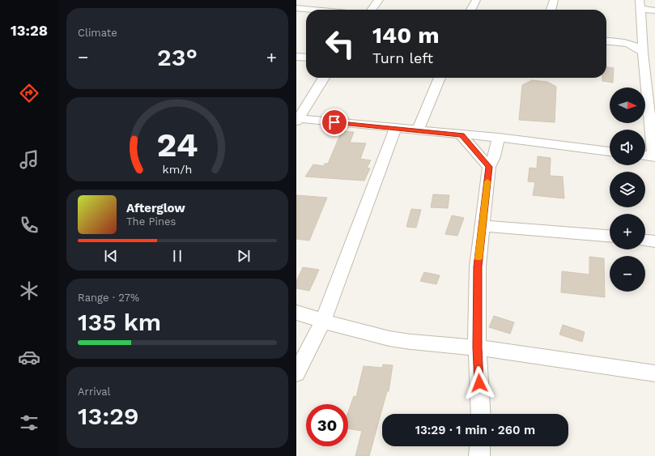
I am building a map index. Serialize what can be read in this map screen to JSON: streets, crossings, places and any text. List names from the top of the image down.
{
  "north": "right",
  "page": {
    "tabs": "13:28",
    "tile": [
      "Climate",
      ["Range · 27%", "135 km"],
      ["Arrival", "13:29"]
    ],
    "turn": ["140 m", "Turn left"],
    "heat": ["−", "23°", "+"],
    "map_buttons": ["+", "−"],
    "song": ["Afterglow", "The Pines"],
    "limit": "30",
    "trip": "13:29 · 1 min · 260 m",
    "gauge": ["24", "km/h"]
  }
}
